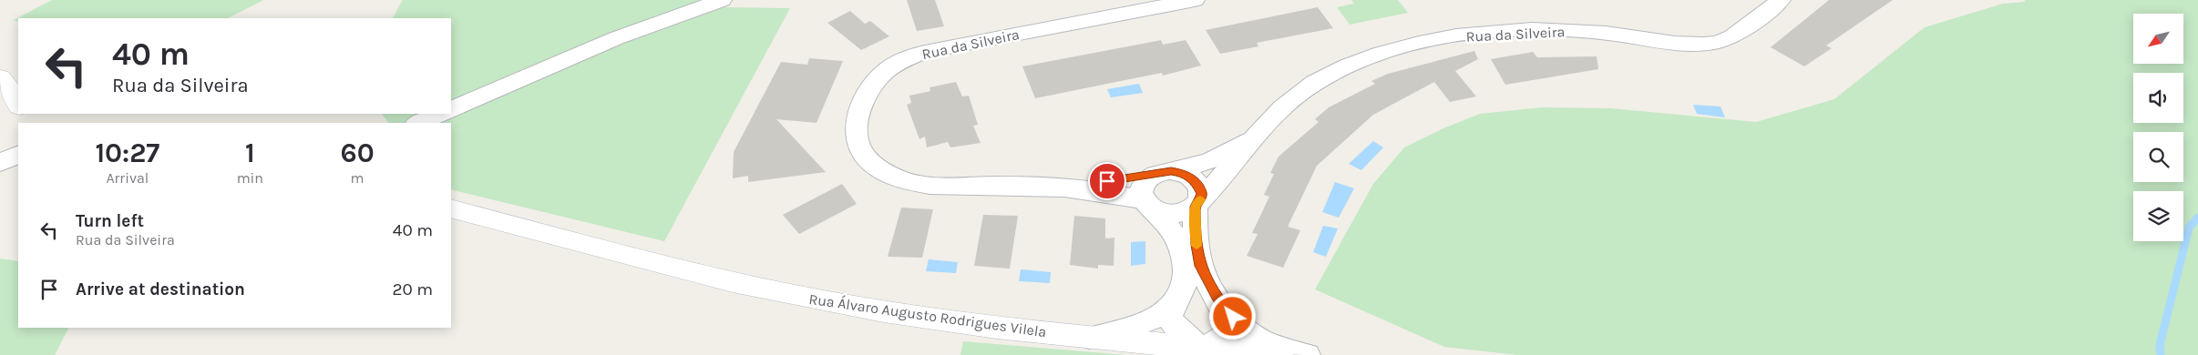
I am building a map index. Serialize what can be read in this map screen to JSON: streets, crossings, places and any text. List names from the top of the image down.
{
  "streets": {
    "main road": ["Rua Álvaro Augusto Rodrigues Vilela"],
    "street": ["Rua da Silveira"]
  },
  "crossings": [
    ["Rua da Silveira", "Rua Álvaro Augusto Rodrigues Vilela"]
  ],
  "north": "bottom left",
  "page": {
    "turn": ["40 m", "Rua da Silveira"],
    "eta": [
      "10:27",
      "Arrival",
      "1",
      "min",
      "60",
      "m"
    ],
    "list": [
      {
        "name": "Turn left",
        "note": "Rua da Silveira",
        "value": "40 m"
      },
      {
        "name": "Arrive at destination",
        "value": "20 m"
      }
    ]
  }
}
